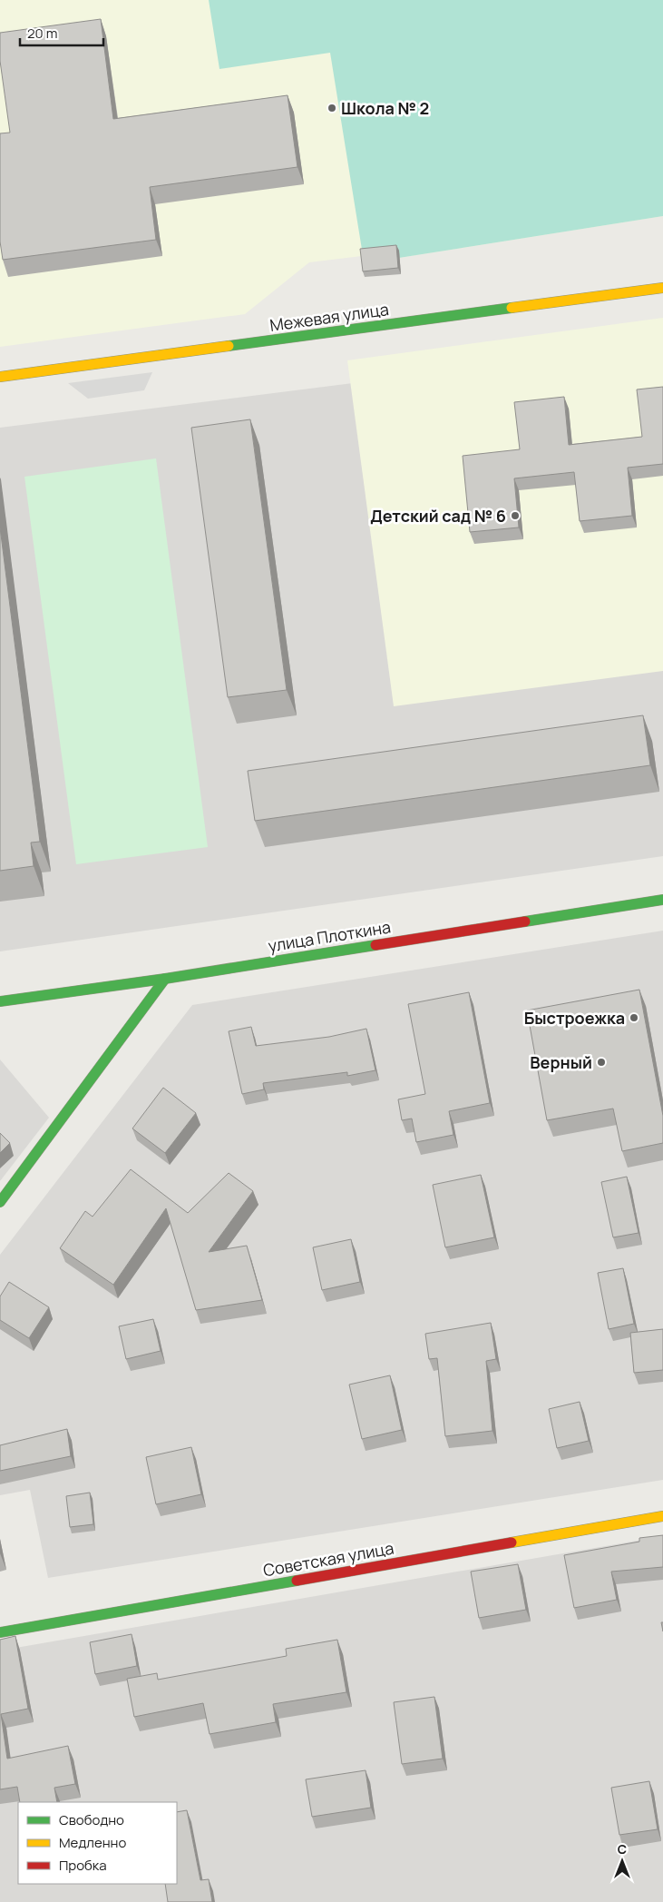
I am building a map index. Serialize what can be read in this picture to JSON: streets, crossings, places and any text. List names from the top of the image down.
{
  "streets": {
    "street": ["Межевая улица", "улица Плоткина", "Советская улица"]
  },
  "places": [
    "Школа № 2",
    "Детский сад № 6",
    "Быстроежка",
    "Верный"
  ],
  "legend": ["Свободно", "Медленно", "Пробка"],
  "scale_bar": "20 m",
  "north": "top"
}
